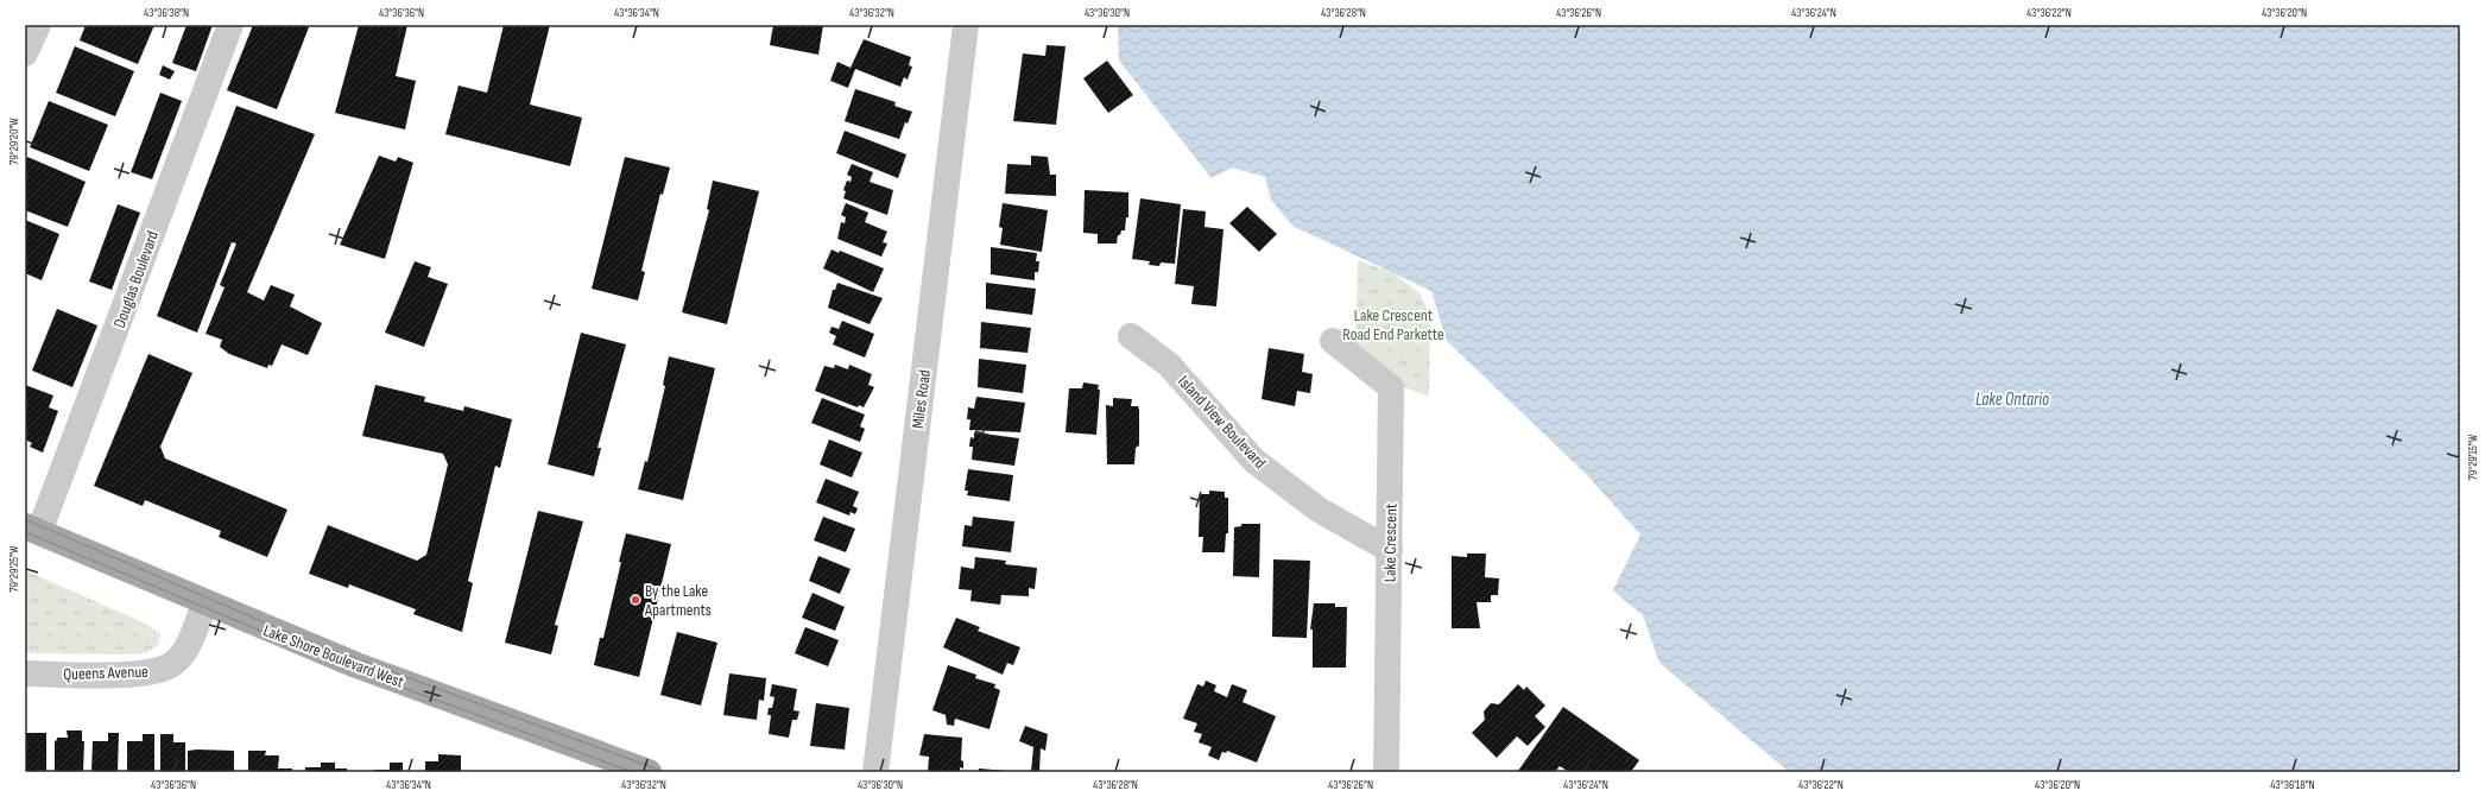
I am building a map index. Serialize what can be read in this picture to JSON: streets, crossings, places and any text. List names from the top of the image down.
{
  "streets": {
    "main road": ["Lake Shore Boulevard West"],
    "street": [
      "Douglas Boulevard",
      "Miles Road",
      "Island View Boulevard",
      "Lake Crescent",
      "Queens Avenue"
    ]
  },
  "crossings": [
    ["Douglas Boulevard", "Lake Shore Boulevard West"],
    ["Island View Boulevard", "Lake Crescent"],
    ["Lake Shore Boulevard West", "Queens Avenue"]
  ],
  "water": ["Lake Ontario"],
  "parks": ["Lake Crescent Road End Parkette"],
  "places": ["By the Lake Apartments"],
  "coordinates": [
    "43°36'38\"N",
    "43°36'36\"N",
    "43°36'34\"N",
    "43°36'32\"N",
    "43°36'30\"N",
    "43°36'28\"N",
    "43°36'26\"N",
    "43°36'24\"N",
    "43°36'22\"N",
    "43°36'20\"N",
    "79°29'20\"W",
    "79°29'15\"W",
    "79°29'25\"W",
    "43°36'18\"N"
  ]
}
